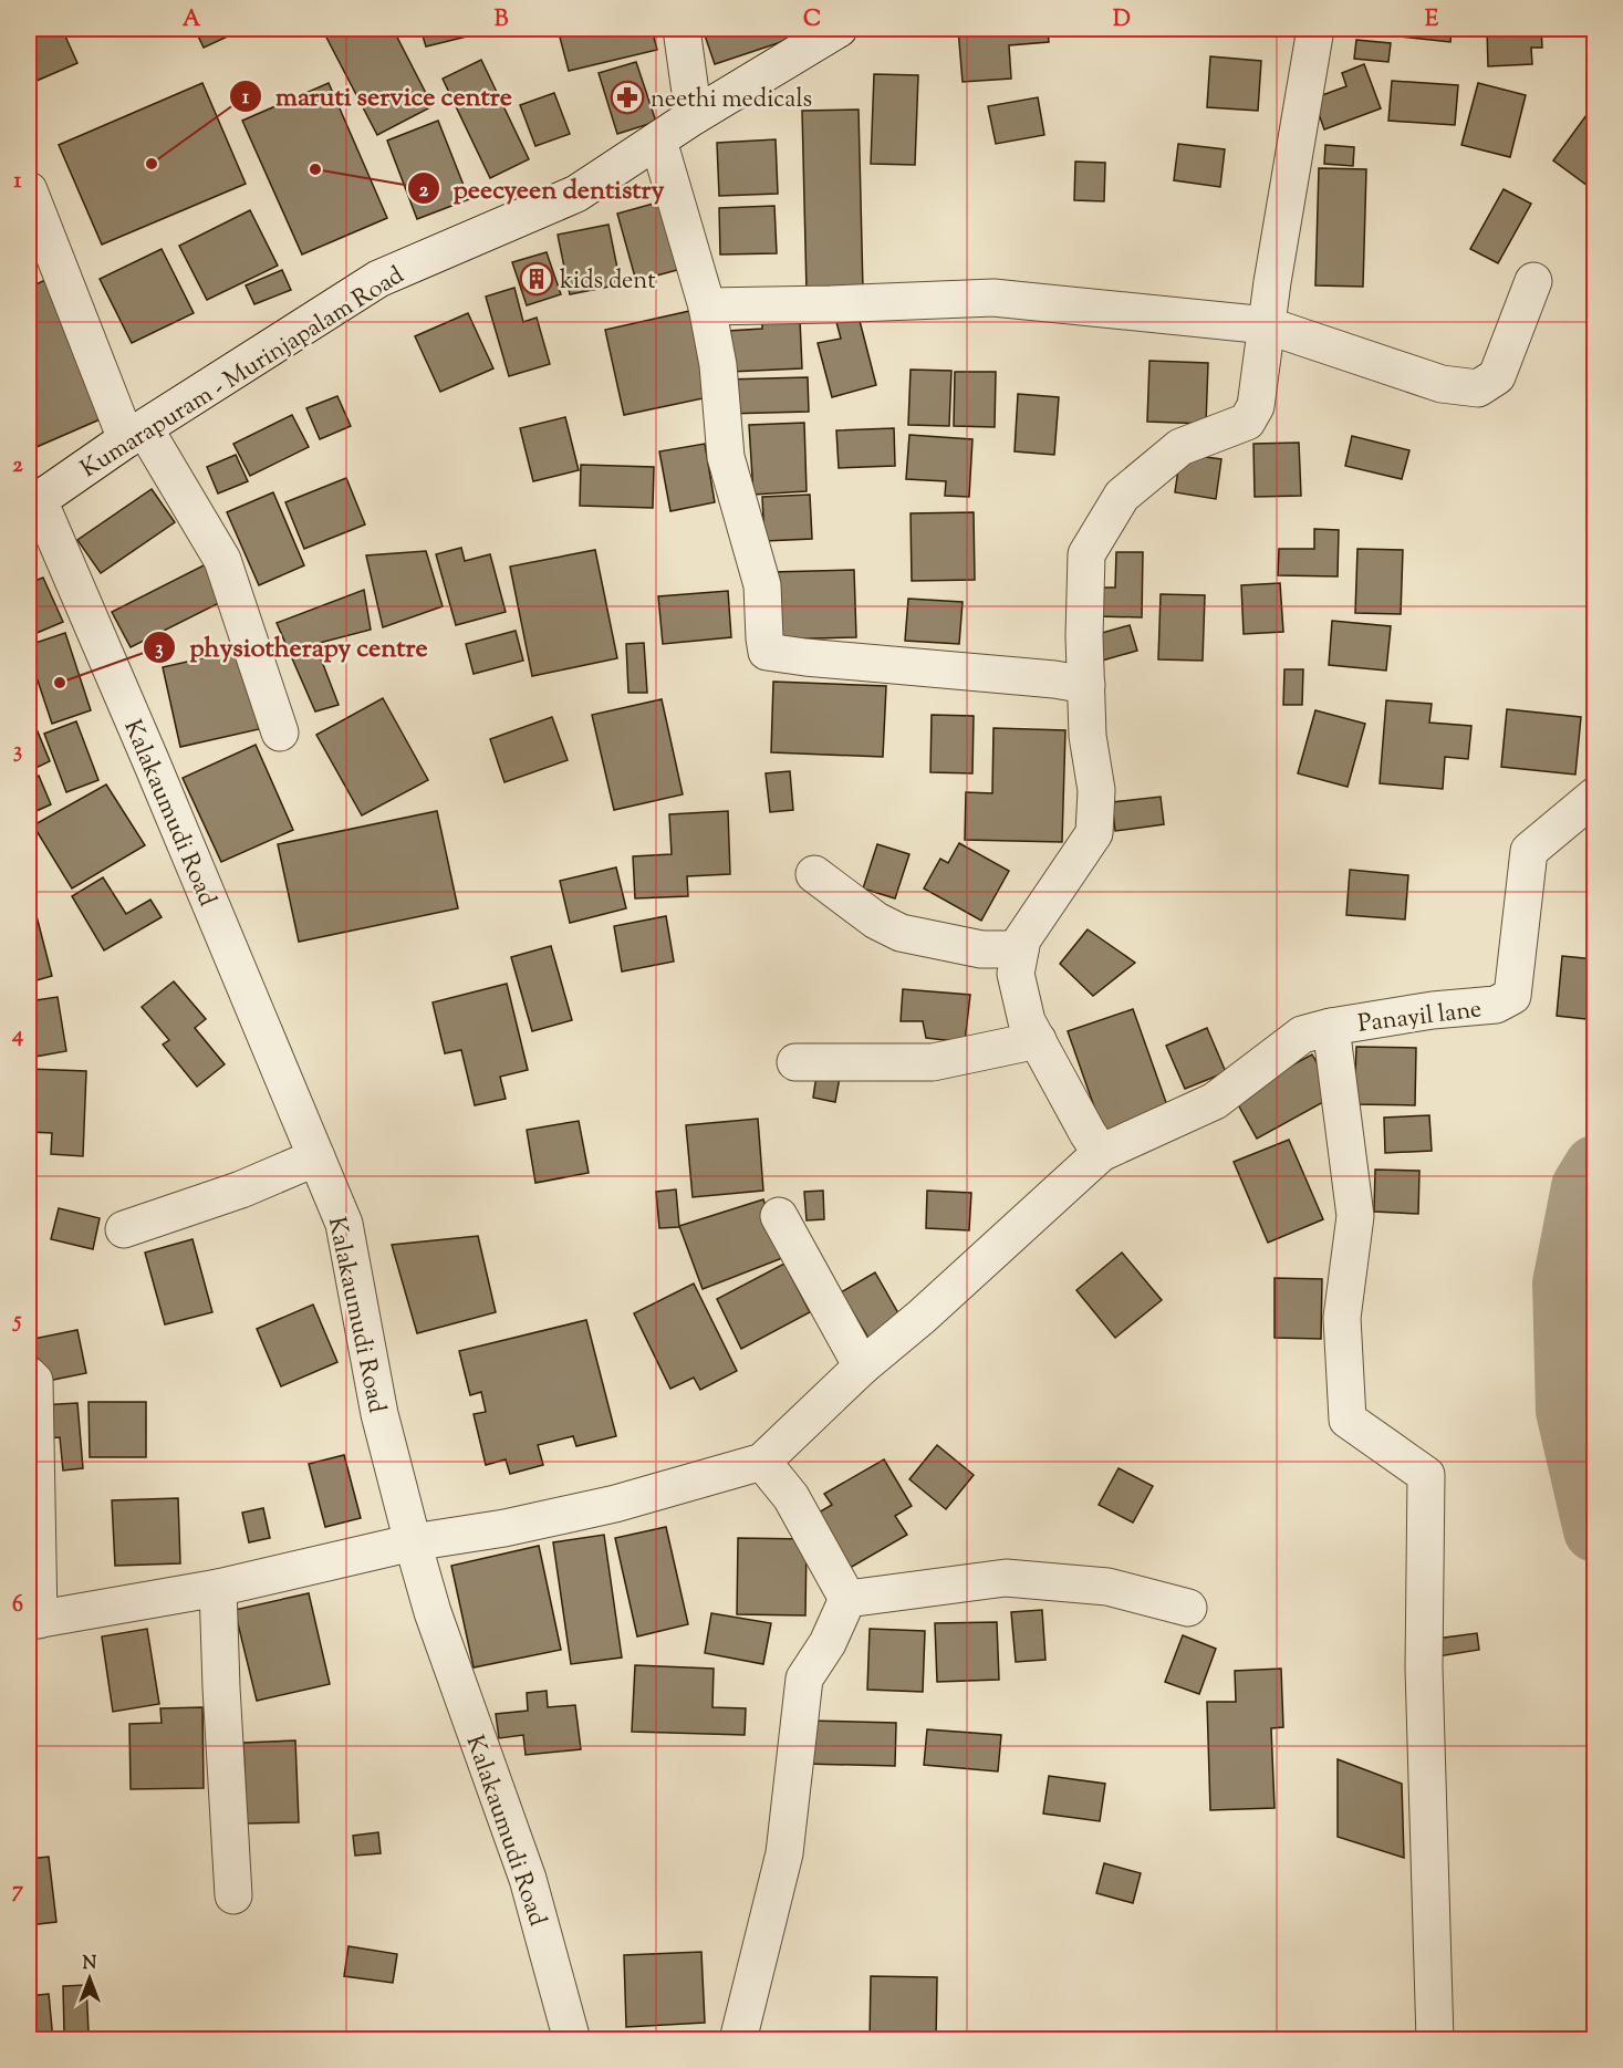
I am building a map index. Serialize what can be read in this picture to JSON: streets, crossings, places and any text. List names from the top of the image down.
{
  "streets": {
    "street": ["Kumarapuram - Murinjapalam Road", "Kalakaumudi Road", "Panayil lane"]
  },
  "crossings": [
    ["Kumarapuram - Murinjapalam Road", "Kalakaumudi Road"]
  ],
  "places": {
    "pharmacy": ["neethi medicals"],
    "other": ["maruti service centre", "peecyeen dentistry", "physiotherapy centre"],
    "building": ["kids dent"]
  },
  "north": "top",
  "grid": {
    "columns": [
      "A",
      "B",
      "C",
      "D",
      "E"
    ],
    "rows": [
      "1",
      "2",
      "3",
      "4",
      "5",
      "6",
      "7"
    ]
  }
}
